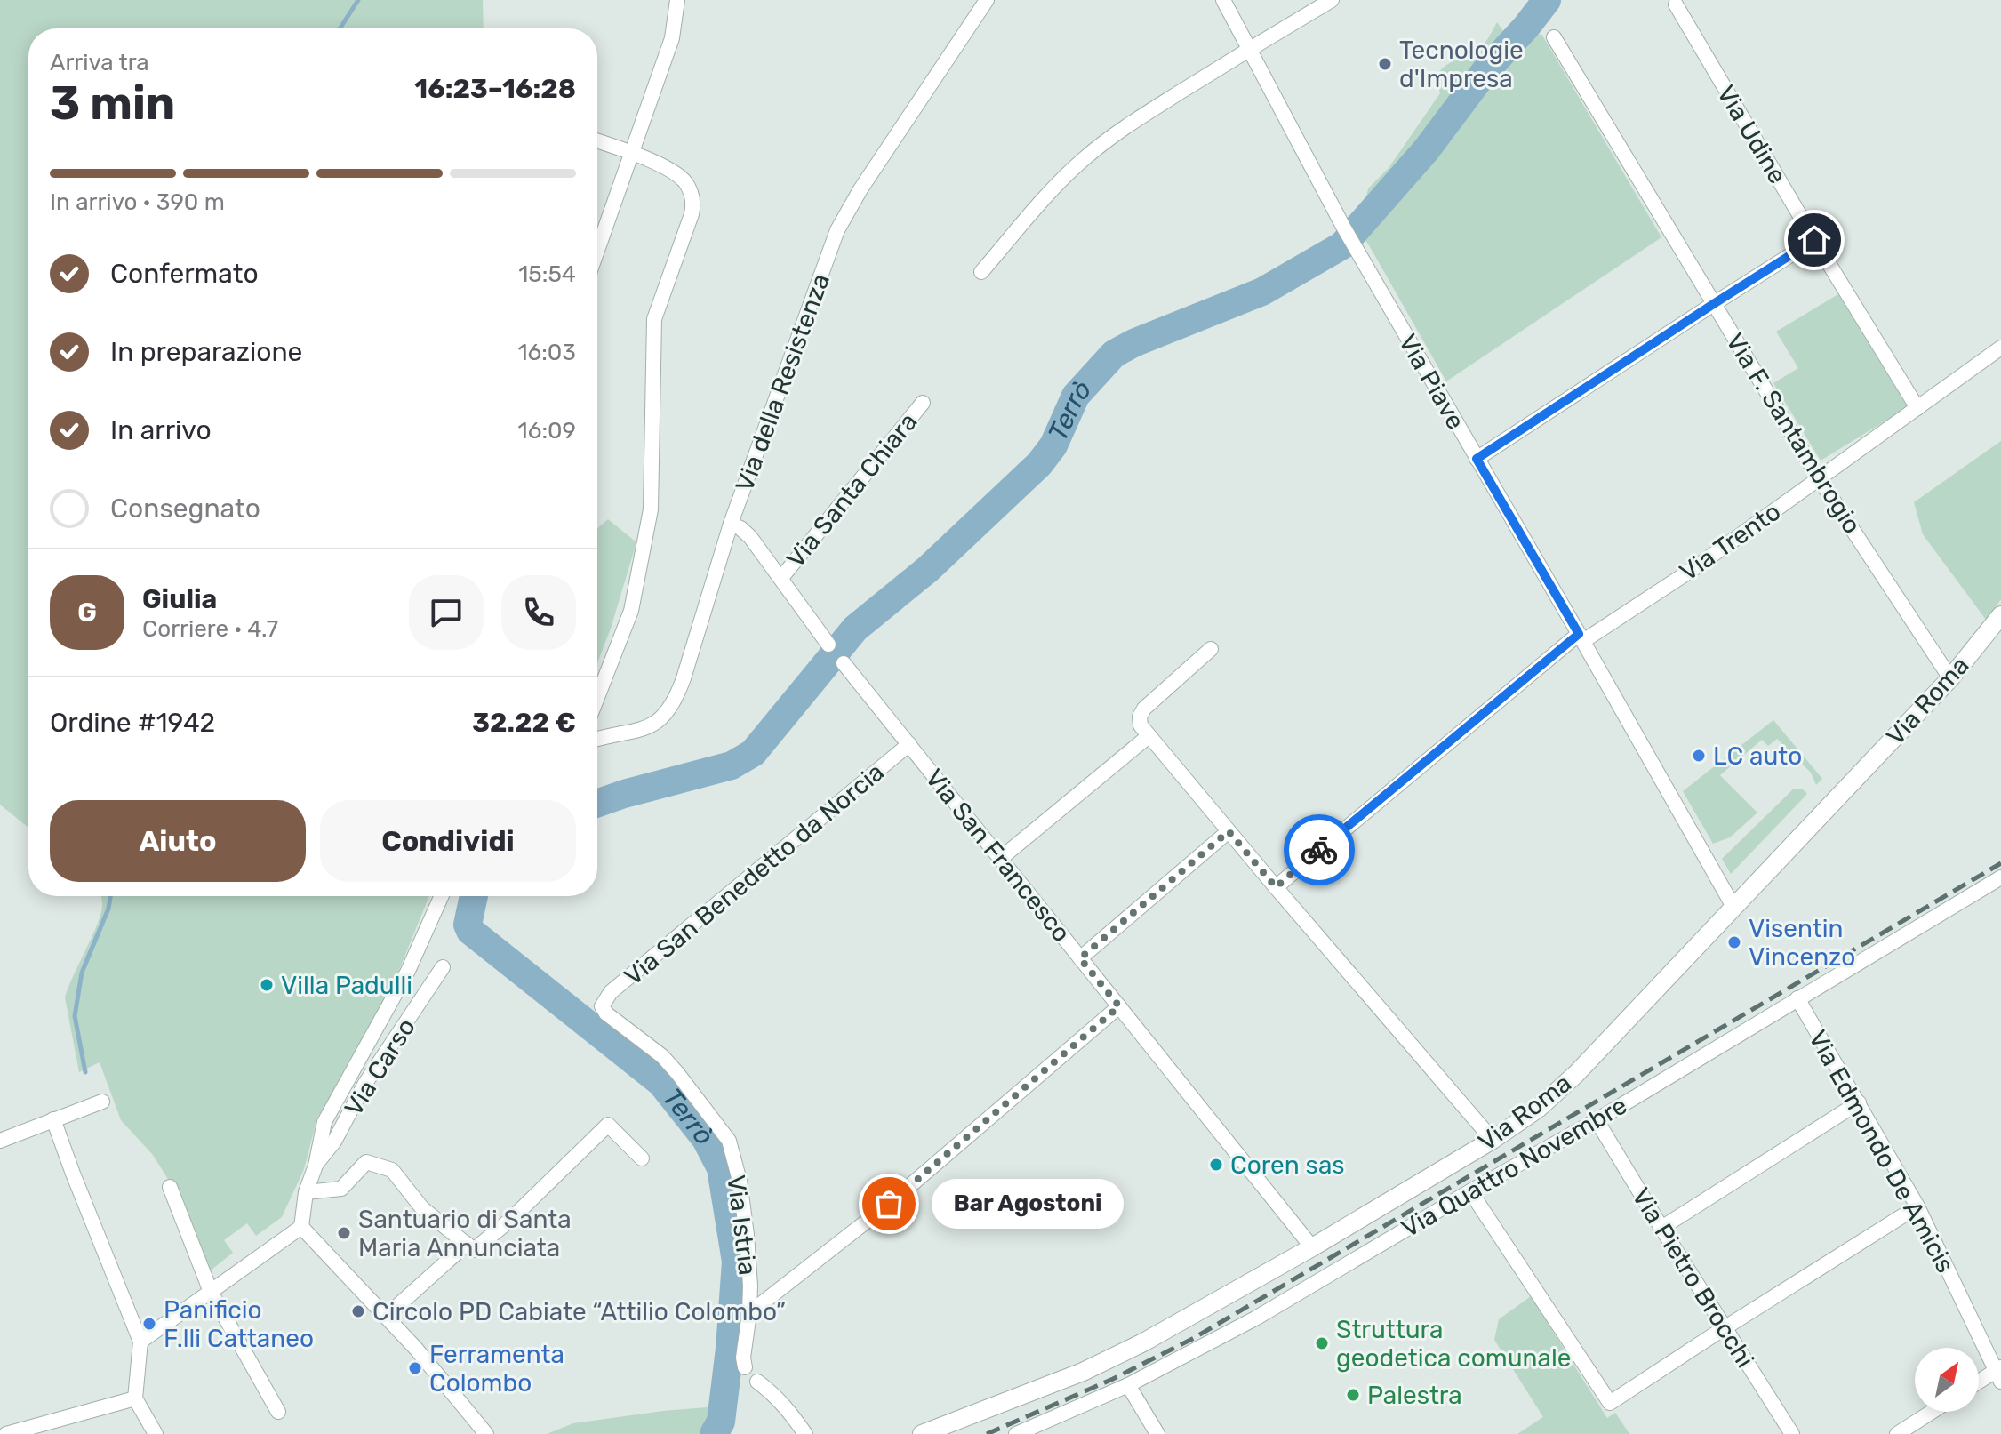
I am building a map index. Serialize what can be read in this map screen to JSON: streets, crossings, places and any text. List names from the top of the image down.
{
  "streets": {
    "street": [
      "Via Udine",
      "Via Piave",
      "Via della Resistenza",
      "Via F. Santambrogio",
      "Via Santa Chiara",
      "Via Trento",
      "Via Roma",
      "Via San Francesco",
      "Via San Benedetto da Norcia",
      "Via Carso",
      "Via Edmondo De Amicis",
      "Via Quattro Novembre",
      "Via Istria",
      "Via Pietro Brocchi"
    ]
  },
  "crossings": [
    ["Via Udine", "Via Trento"],
    ["Via Piave", "Via Trento"],
    ["Via Piave", "Via Roma"],
    ["Via F. Santambrogio", "Via Trento"],
    ["Via F. Santambrogio", "Via Roma"],
    ["Via Roma", "Via San Francesco"],
    ["Via San Francesco", "Via San Benedetto da Norcia"],
    ["Via San Benedetto da Norcia", "Via Istria"],
    ["Via Edmondo De Amicis", "Via Quattro Novembre"],
    ["Via Quattro Novembre", "Via Pietro Brocchi"]
  ],
  "water": ["Terrò"],
  "places": [
    "Tecnologie d'Impresa",
    "LC auto",
    "Visentin Vincenzo",
    "Villa Padulli",
    "Coren sas",
    "Bar Agostoni",
    "Santuario di Santa Maria Annunciata",
    "Circolo PD Cabiate “Attilio Colombo”",
    "Panificio F.lli Cattaneo",
    "Struttura geodetica comunale",
    "Ferramenta Colombo",
    "Palestra"
  ],
  "north": "top right",
  "page": {
    "heading": ["3 min", "Arriva tra", "16:23–16:28"],
    "panel": [
      "Giulia",
      "Corriere · 4.7",
      "Ordine #1942",
      "32.22 €"
    ],
    "bar": "In arrivo · 390 m",
    "list": [
      ["Confermato", "15:54"],
      ["In preparazione", "16:03"],
      ["In arrivo", "16:09"],
      "Consegnato"
    ],
    "round": "G",
    "buttons": ["Aiuto", "Condividi"],
    "bubble": "Bar Agostoni"
  }
}
